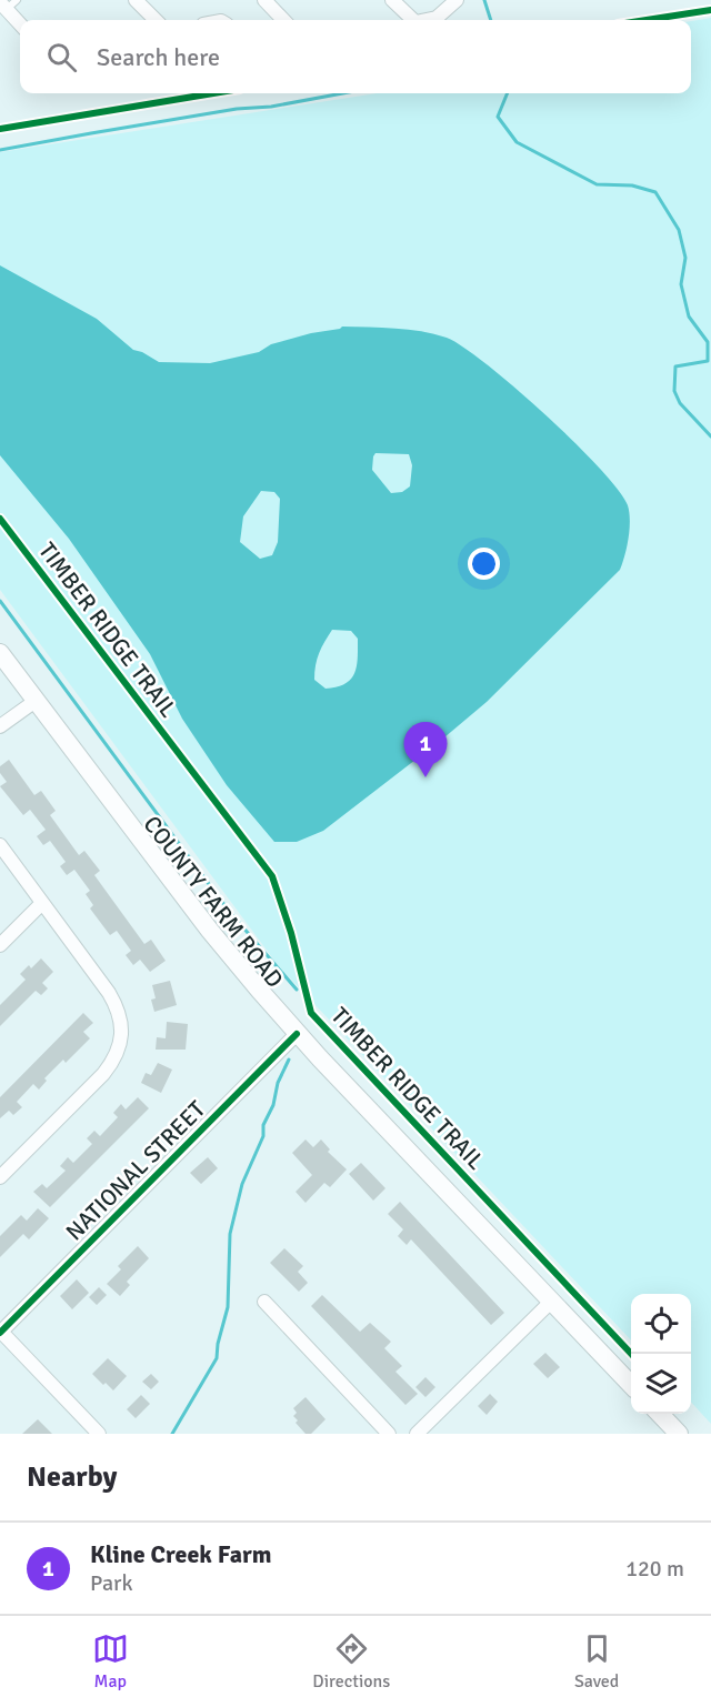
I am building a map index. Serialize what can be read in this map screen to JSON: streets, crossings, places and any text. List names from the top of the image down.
{
  "streets": {
    "main road": ["COUNTY FARM ROAD"],
    "street": ["NATIONAL STREET"],
    "cycle path": ["TIMBER RIDGE TRAIL"]
  },
  "crossings": [
    ["COUNTY FARM ROAD", "NATIONAL STREET"]
  ],
  "page": {
    "search": "Search here",
    "pins": "1",
    "heading": "Nearby",
    "list": [
      {
        "mark": "1",
        "name": "Kline Creek Farm",
        "note": "Park",
        "value": "120 m"
      }
    ],
    "nav": ["Map", "Directions", "Saved"]
  }
}
